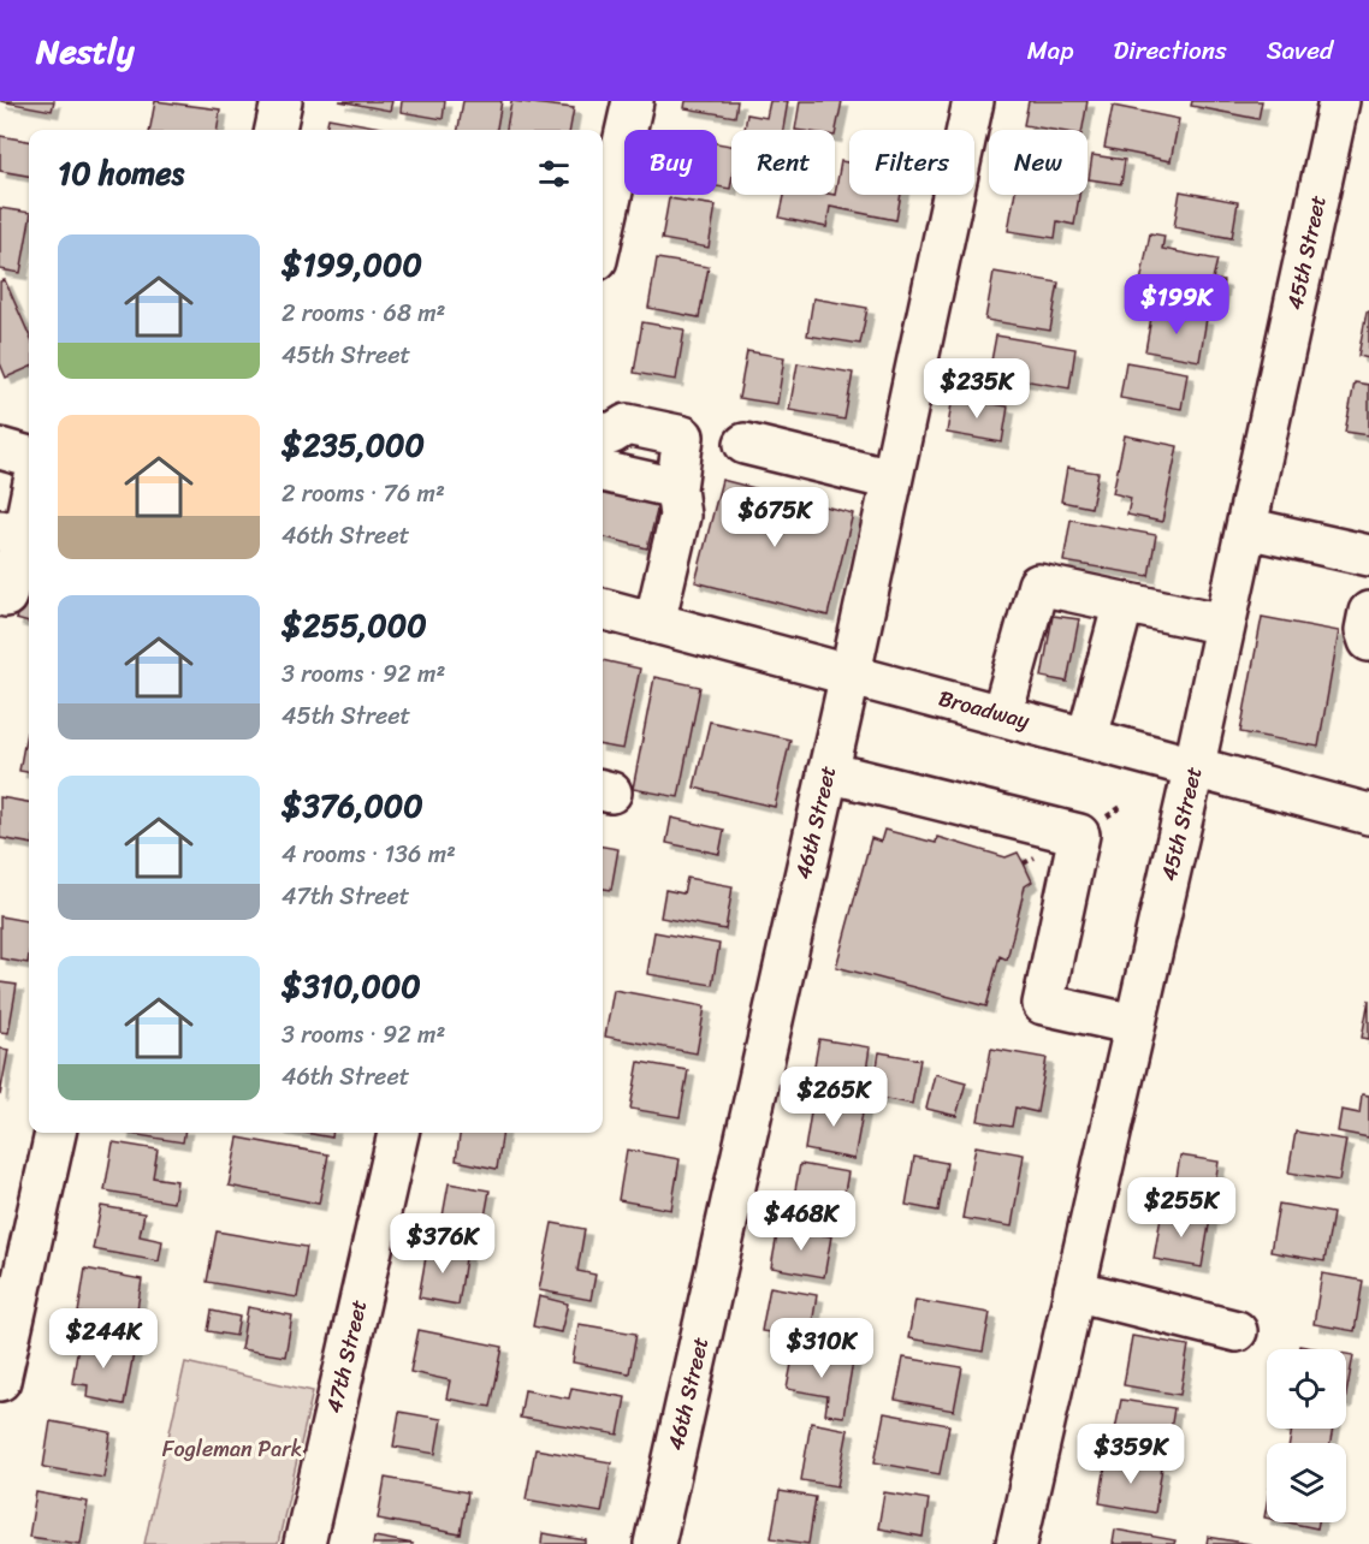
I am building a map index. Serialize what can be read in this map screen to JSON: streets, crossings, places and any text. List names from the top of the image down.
{
  "streets": {
    "street": [
      "45th Street",
      "Broadway",
      "46th Street",
      "47th Street"
    ]
  },
  "crossings": [
    ["45th Street", "Broadway"],
    ["Broadway", "46th Street"]
  ],
  "parks": ["Fogleman Park"],
  "page": {
    "header": "Nestly",
    "nav": ["Map", "Directions", "Saved"],
    "chip": [
      "Buy",
      "Rent",
      "Filters",
      "New"
    ],
    "heading": "10 homes",
    "list": [
      {
        "name": "$199,000",
        "note": "2 rooms · 68 m² · 45th Street"
      },
      {
        "name": "$235,000",
        "note": "2 rooms · 76 m² · 46th Street"
      },
      {
        "name": "$255,000",
        "note": "3 rooms · 92 m² · 45th Street"
      },
      {
        "name": "$376,000",
        "note": "4 rooms · 136 m² · 47th Street"
      },
      {
        "name": "$310,000",
        "note": "3 rooms · 92 m² · 46th Street"
      }
    ],
    "price": [
      "$199K",
      "$235K",
      "$675K",
      "$265K",
      "$255K",
      "$468K",
      "$376K",
      "$244K",
      "$310K",
      "$359K"
    ]
  }
}
